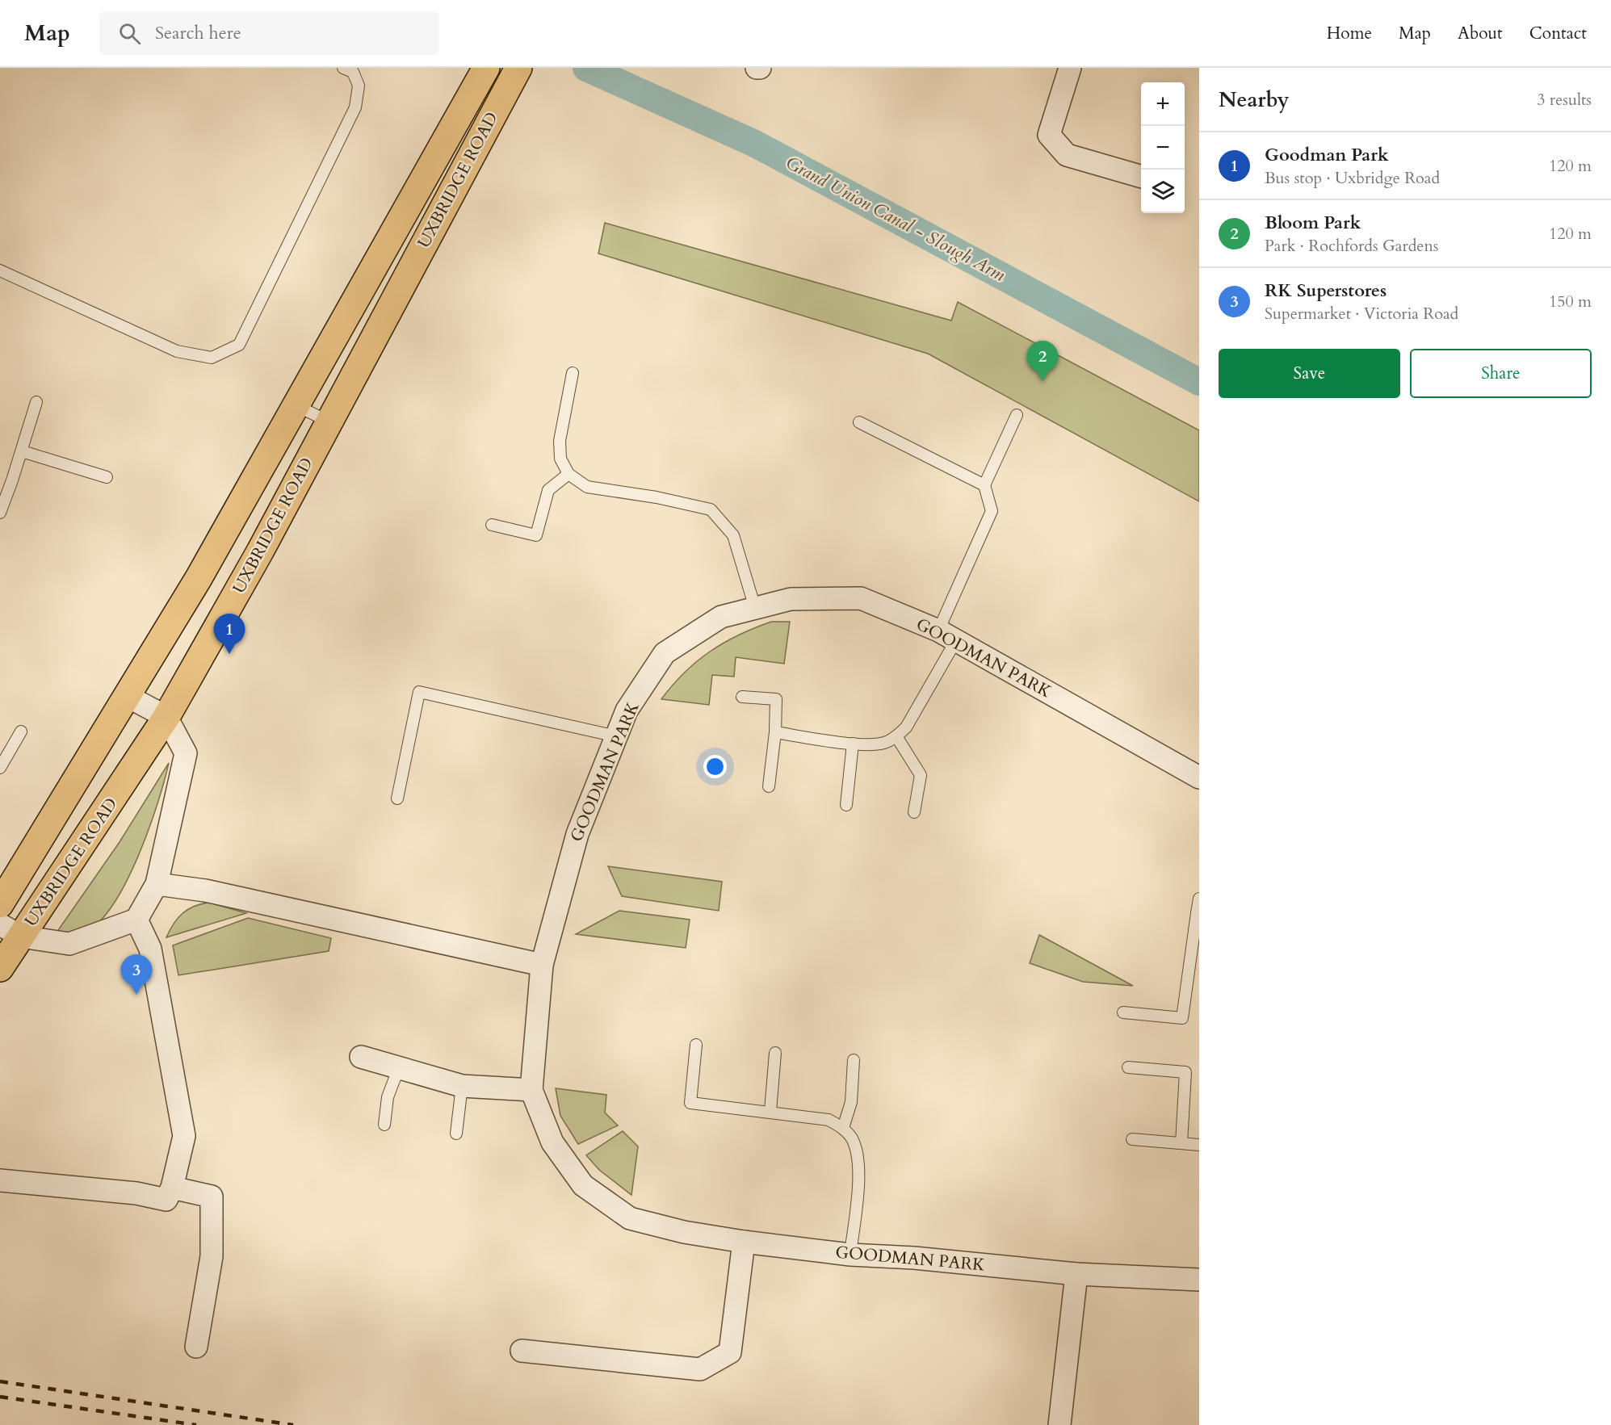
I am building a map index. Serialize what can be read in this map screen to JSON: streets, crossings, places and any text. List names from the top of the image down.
{
  "streets": {
    "main road": ["UXBRIDGE ROAD"],
    "street": ["GOODMAN PARK"]
  },
  "water": ["Grand Union Canal - Slough Arm"],
  "page": {
    "header": "Map",
    "search": "Search here",
    "nav": [
      "Home",
      "Map",
      "About",
      "Contact"
    ],
    "heading": ["Nearby", "3 results"],
    "map_buttons": ["+", "−"],
    "list": [
      {
        "mark": "1",
        "name": "Goodman Park",
        "note": "Bus stop · Uxbridge Road",
        "value": "120 m"
      },
      {
        "mark": "2",
        "name": "Bloom Park",
        "note": "Park · Rochfords Gardens",
        "value": "120 m"
      },
      {
        "mark": "3",
        "name": "RK Superstores",
        "note": "Supermarket · Victoria Road",
        "value": "150 m"
      }
    ],
    "buttons": ["Save", "Share"],
    "pins": ["2", "1", "3"]
  }
}
